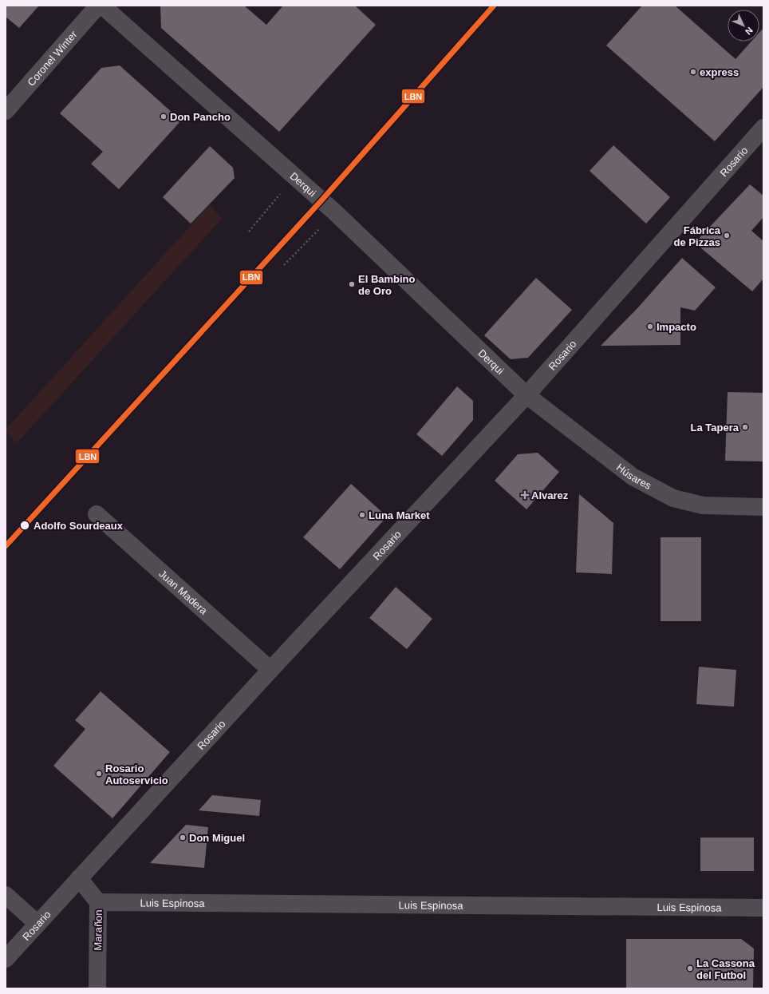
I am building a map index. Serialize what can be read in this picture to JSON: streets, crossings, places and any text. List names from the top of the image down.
{
  "streets": {
    "street": [
      "Coronel Winter",
      "Rosario",
      "Derqui",
      "Húsares",
      "Juan Madera",
      "Luis Espinosa",
      "Marañon"
    ]
  },
  "crossings": [
    ["Rosario", "Derqui"],
    ["Rosario", "Húsares"],
    ["Rosario", "Juan Madera"],
    ["Rosario", "Marañon"],
    ["Derqui", "Húsares"],
    ["Luis Espinosa", "Marañon"]
  ],
  "places": {
    "other": [
      "express",
      "Don Pancho",
      "Fábrica de Pizzas",
      "El Bambino de Oro",
      "Impacto",
      "La Tapera",
      "Luna Market",
      "Adolfo Sourdeaux",
      "Rosario Autoservicio",
      "Don Miguel",
      "La Cassona del Futbol"
    ],
    "health": ["Alvarez"]
  },
  "lines": ["transit line LBN"],
  "north": "bottom right"
}
